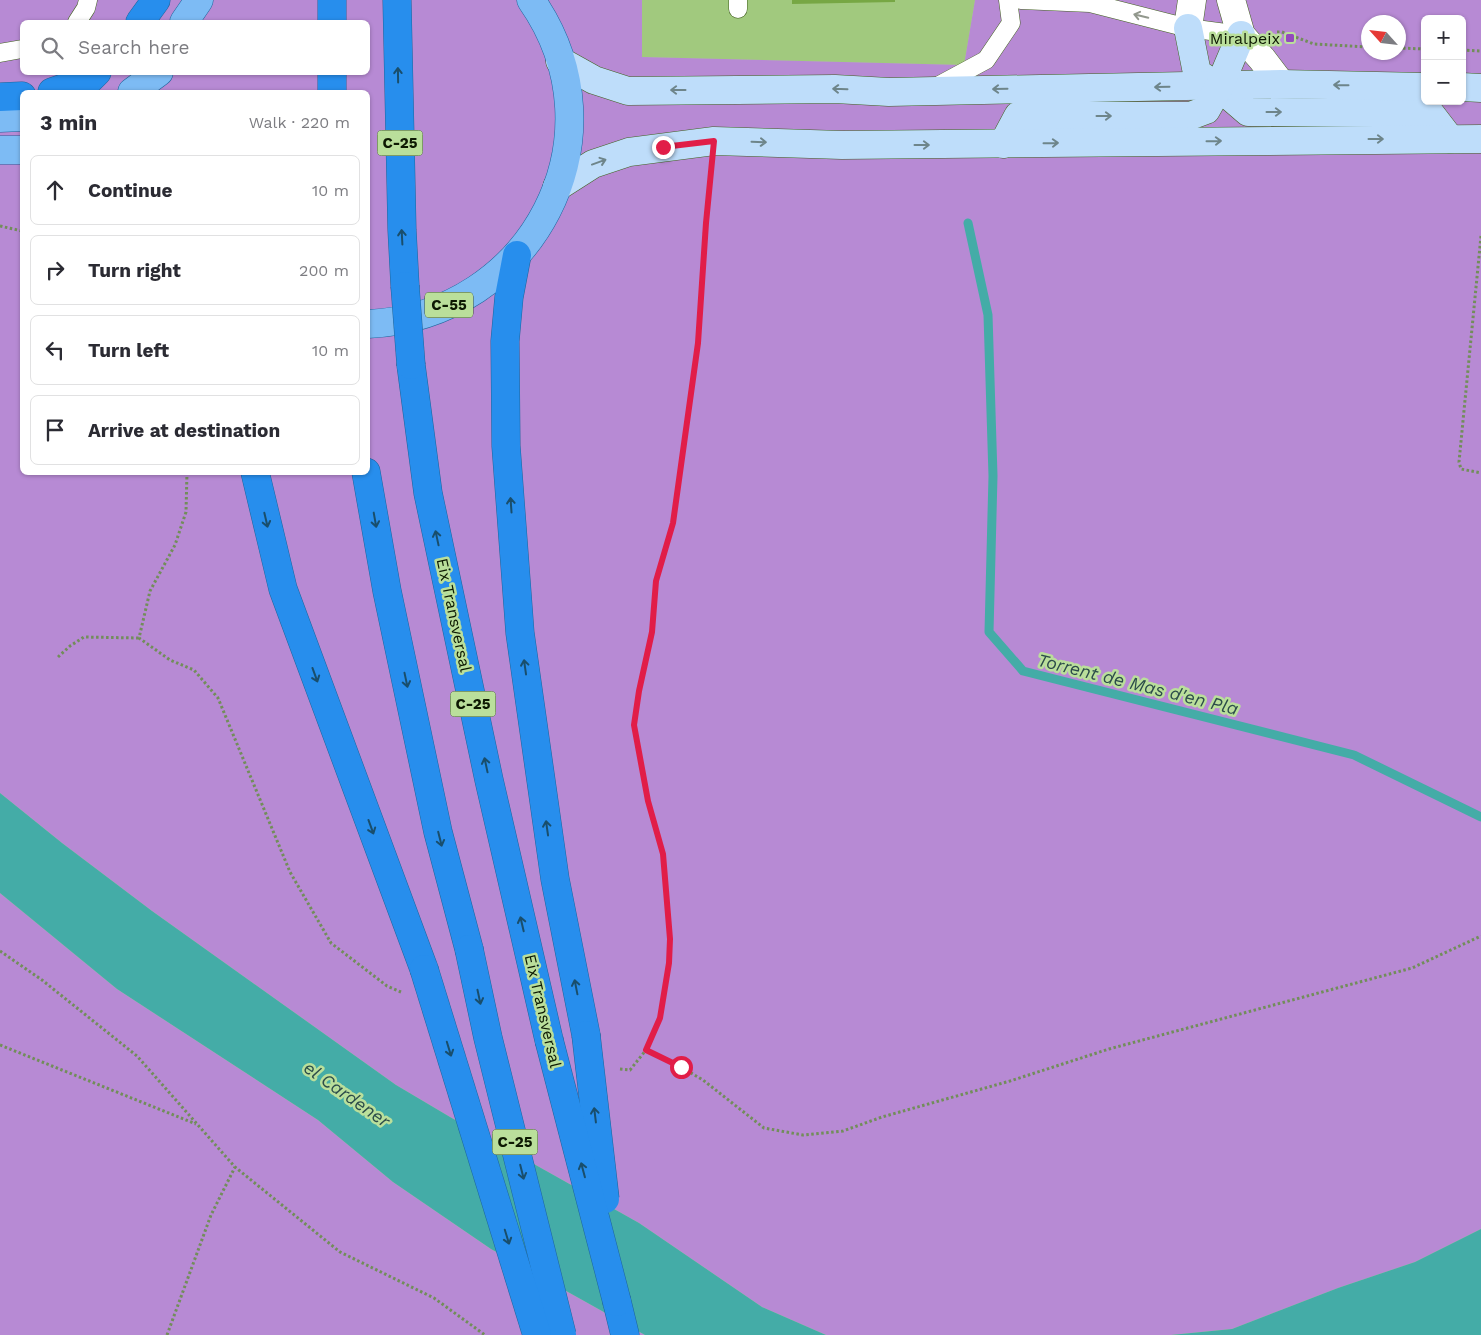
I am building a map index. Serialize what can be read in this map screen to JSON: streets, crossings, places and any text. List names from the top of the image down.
{
  "streets": {
    "highway": ["C-25", "Eix Transversal"],
    "main road": ["C-55"]
  },
  "water": ["Torrent de Mas d'en Pla", "el Cardener"],
  "places": {
    "transit": ["Miralpeix"]
  },
  "north": "top left",
  "page": {
    "map_buttons": ["+", "−"],
    "search": "Search here",
    "heading": ["3 min", "Walk · 220 m"],
    "list": [
      ["Continue", "10 m"],
      ["Turn right", "200 m"],
      ["Turn left", "10 m"],
      "Arrive at destination"
    ]
  }
}
